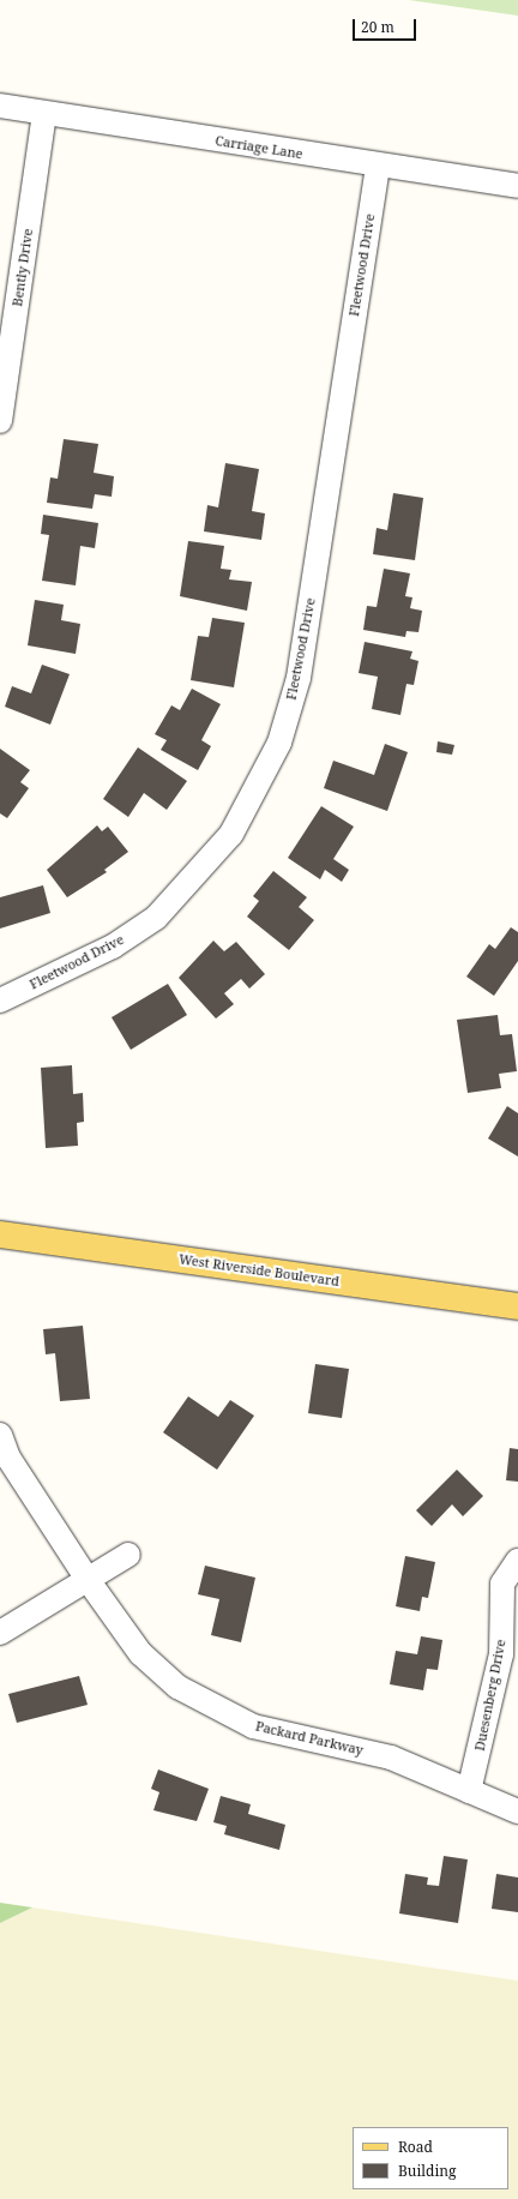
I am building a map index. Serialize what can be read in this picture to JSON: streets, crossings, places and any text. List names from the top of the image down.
{
  "streets": {
    "main road": ["West Riverside Boulevard"],
    "street": [
      "Carriage Lane",
      "Fleetwood Drive",
      "Bently Drive",
      "Duesenberg Drive",
      "Packard Parkway"
    ]
  },
  "crossings": [
    ["Carriage Lane", "Fleetwood Drive"],
    ["Carriage Lane", "Bently Drive"],
    ["Duesenberg Drive", "Packard Parkway"]
  ],
  "legend": ["Road", "Building"],
  "scale_bar": "20 m"
}
